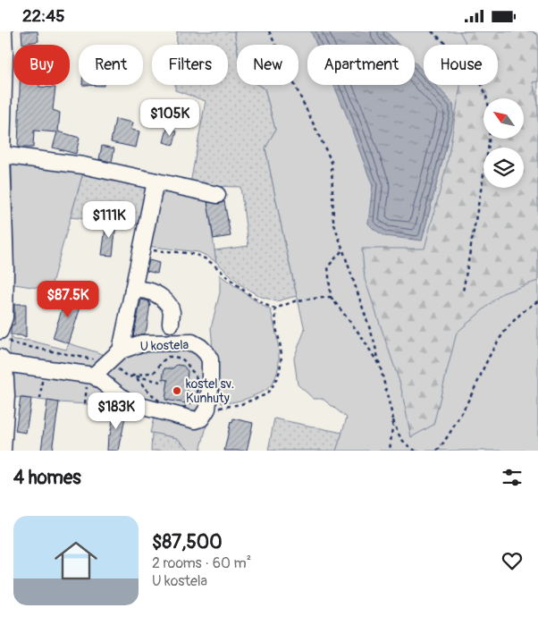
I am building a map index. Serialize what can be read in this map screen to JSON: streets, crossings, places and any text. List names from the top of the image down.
{
  "streets": {
    "street": ["U kostela"]
  },
  "places": ["kostel sv. Kunhuty"],
  "north": "top left",
  "page": {
    "status": "22:45",
    "chip": [
      "Buy",
      "Rent",
      "Filters",
      "New",
      "Apartment",
      "House"
    ],
    "price": [
      "$105K",
      "$111K",
      "$87.5K",
      "$183K"
    ],
    "heading": "4 homes",
    "list": [
      {
        "name": "$87,500",
        "note": "2 rooms · 60 m² · U kostela"
      }
    ]
  }
}
